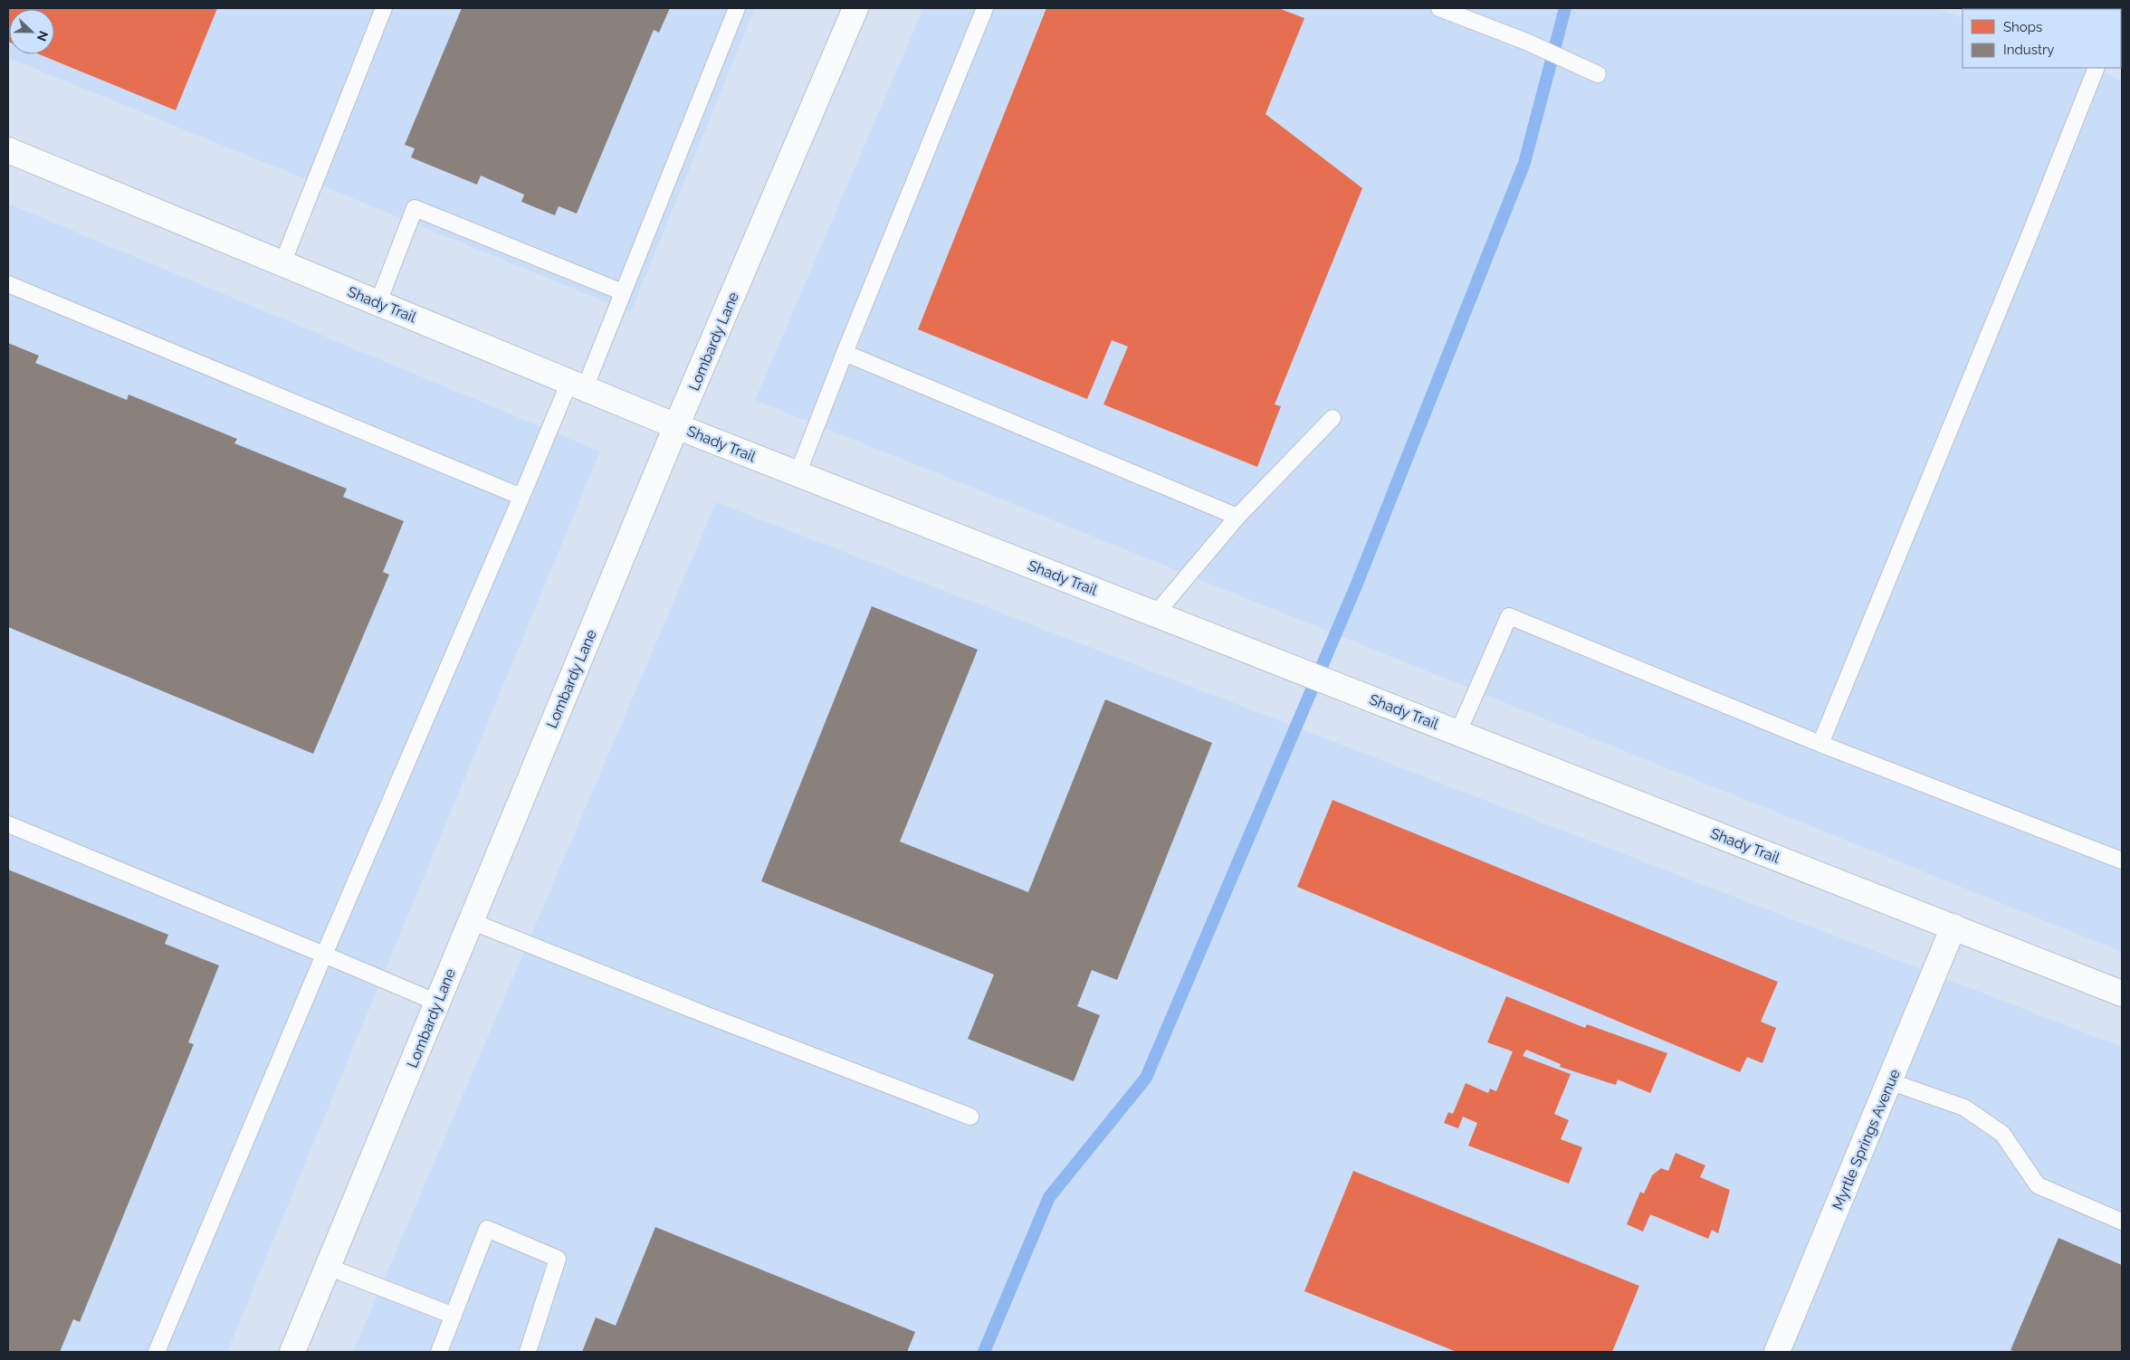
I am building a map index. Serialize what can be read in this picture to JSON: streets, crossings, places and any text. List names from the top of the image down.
{
  "streets": {
    "street": ["Shady Trail", "Lombardy Lane", "Myrtle Springs Avenue"]
  },
  "crossings": [
    ["Shady Trail", "Lombardy Lane"],
    ["Shady Trail", "Myrtle Springs Avenue"]
  ],
  "legend": ["Shops", "Industry"],
  "north": "right"
}
